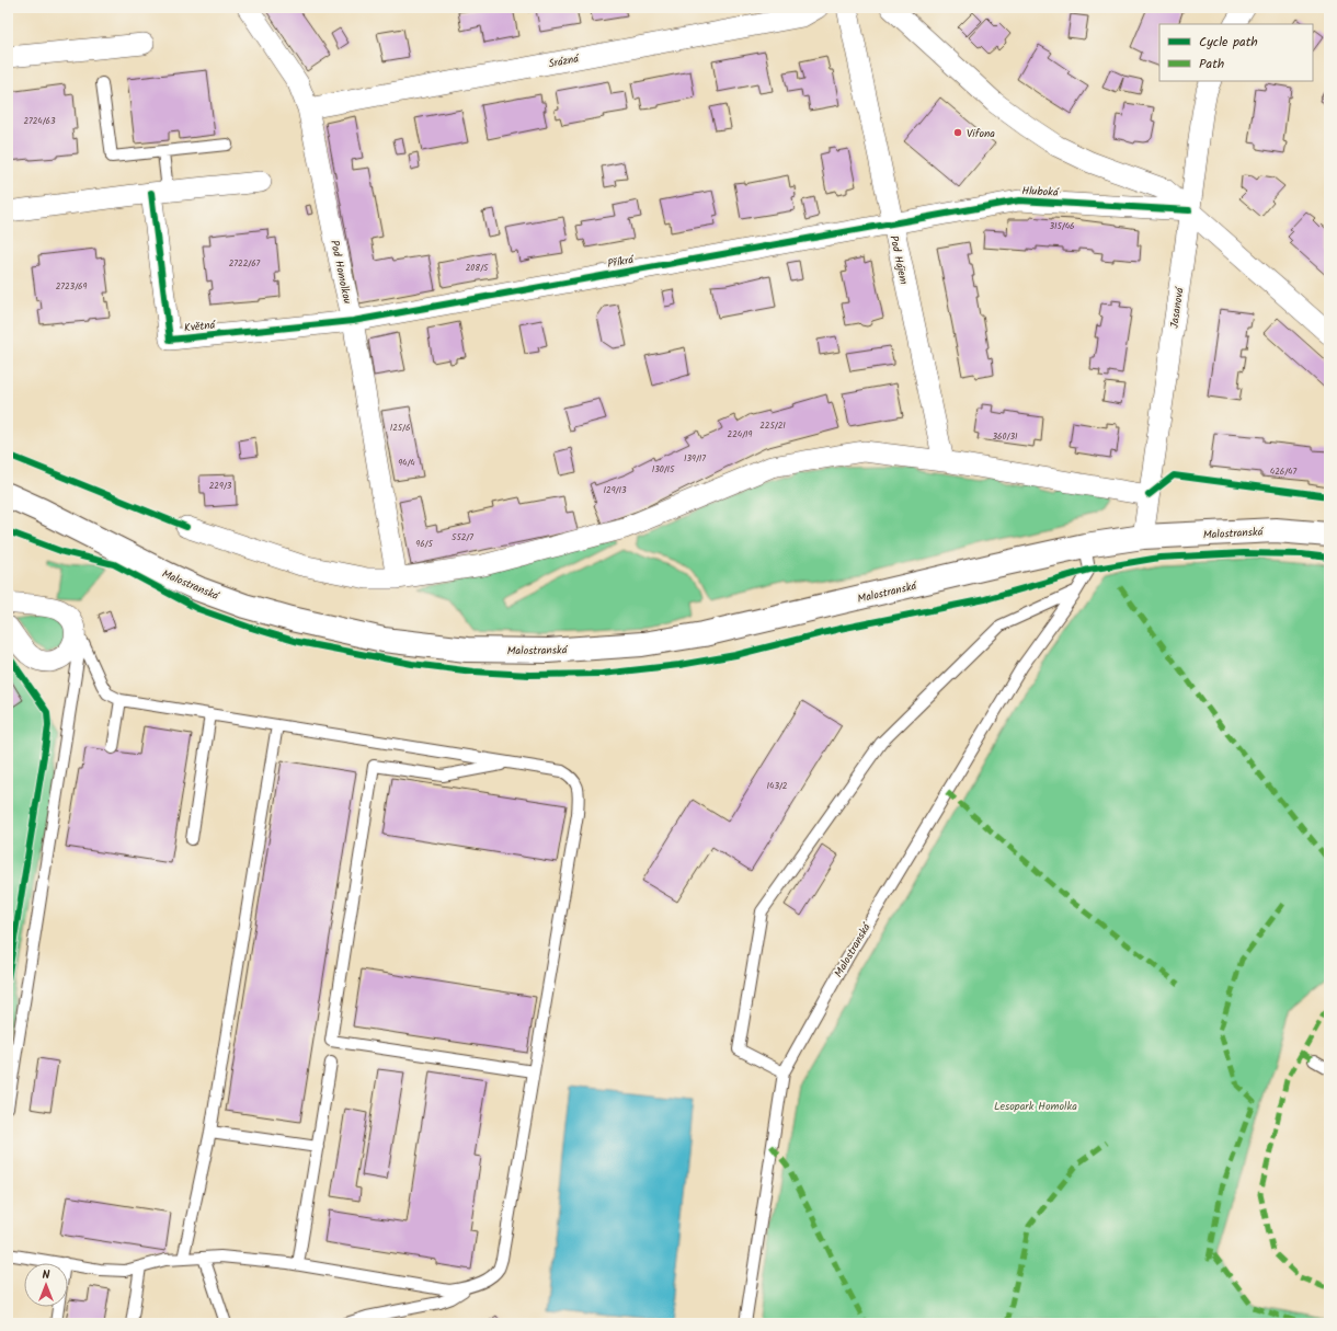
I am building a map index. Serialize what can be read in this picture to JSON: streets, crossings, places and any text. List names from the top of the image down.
{
  "streets": {
    "main road": ["Malostranská"],
    "street": [
      "Srázná",
      "Hluboká",
      "Pod Hájem",
      "Příkrá",
      "Pod Homolkou",
      "Jasanová",
      "Květná"
    ]
  },
  "crossings": [
    ["Srázná", "Pod Homolkou"],
    ["Hluboká", "Pod Hájem"],
    ["Hluboká", "Příkrá"],
    ["Hluboká", "Jasanová"],
    ["Pod Hájem", "Příkrá"],
    ["Příkrá", "Pod Homolkou"],
    ["Příkrá", "Květná"],
    ["Pod Homolkou", "Květná"],
    ["Jasanová", "Malostranská"]
  ],
  "parks": ["Lesopark Homolka"],
  "places": ["Vifona"],
  "house_numbers": [
    "2724/63",
    "315/46",
    "2722/67",
    "208/5",
    "2723/69",
    "225/21",
    "125/6",
    "224/19",
    "360/31",
    "139/17",
    "94/4",
    "130/15",
    "426/47",
    "229/3",
    "129/13",
    "552/7",
    "96/5",
    "143/2"
  ],
  "legend": ["Cycle path", "Path"],
  "north": "top"
}
